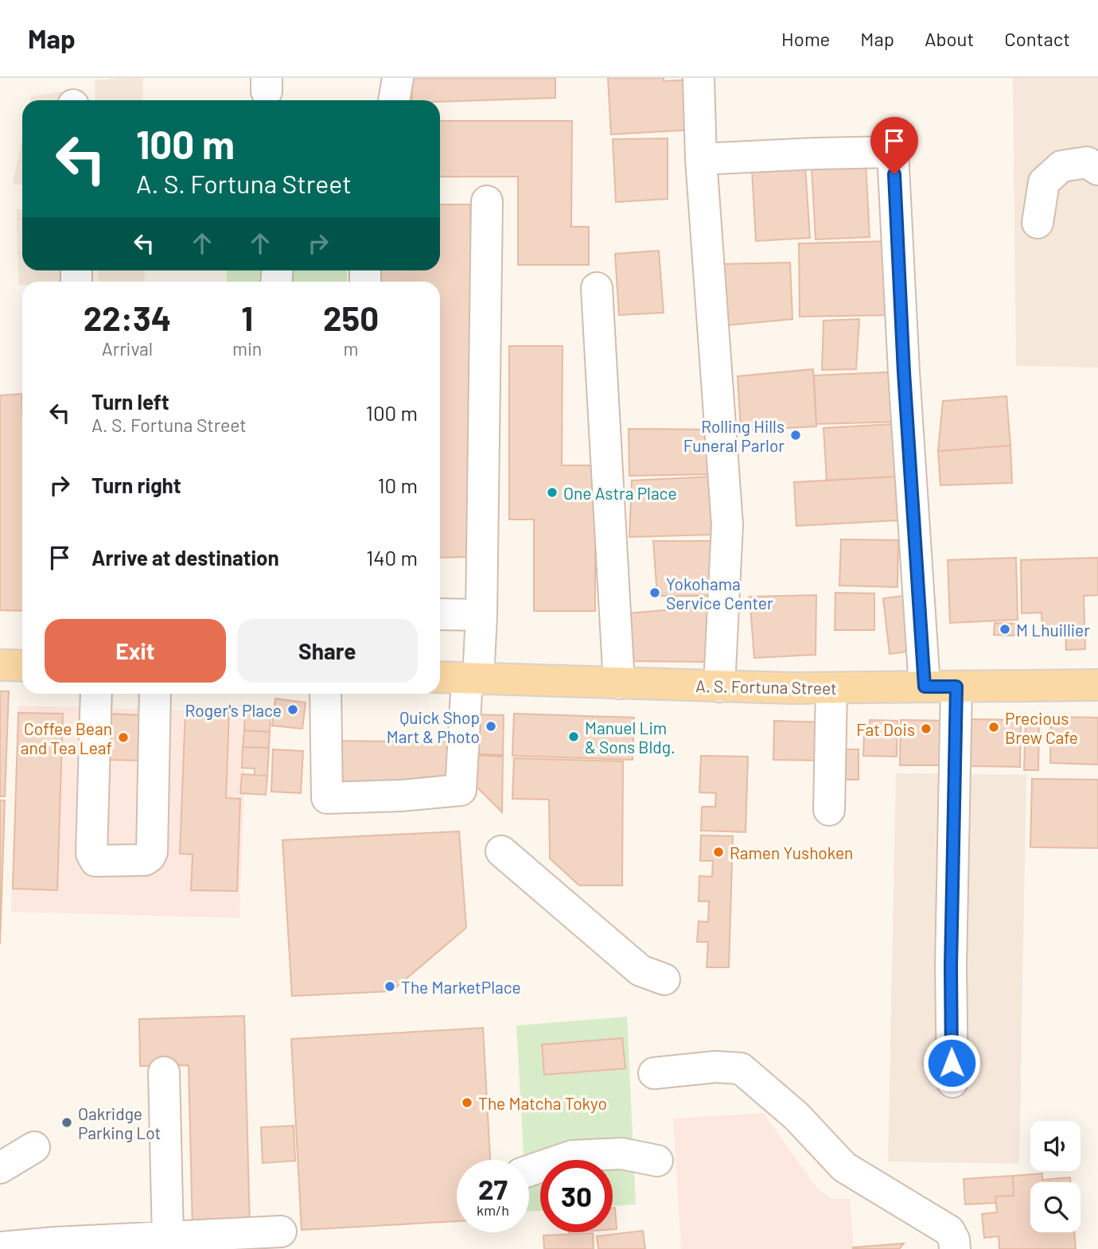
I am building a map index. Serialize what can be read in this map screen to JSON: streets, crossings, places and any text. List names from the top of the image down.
{
  "streets": {
    "main road": ["A. S. Fortuna Street"]
  },
  "places": [
    "Rolling Hills Funeral Parlor",
    "One Astra Place",
    "Yokohama Service Center",
    "M Lhuillier",
    "Roger's Place",
    "Quick Shop Mart & Photo",
    "Precious Brew Cafe",
    "Fat Dois",
    "Manuel Lim & Sons Bldg.",
    "Coffee Bean and Tea Leaf",
    "Ramen Yushoken",
    "The MarketPlace",
    "The Matcha Tokyo",
    "Oakridge Parking Lot"
  ],
  "page": {
    "header": "Map",
    "nav": [
      "Home",
      "Map",
      "About",
      "Contact"
    ],
    "turn": ["100 m", "A. S. Fortuna Street"],
    "eta": [
      "22:34",
      "Arrival",
      "1",
      "min",
      "250",
      "m"
    ],
    "list": [
      {
        "name": "Turn left",
        "note": "A. S. Fortuna Street",
        "value": "100 m"
      },
      {
        "name": "Turn right",
        "value": "10 m"
      },
      {
        "name": "Arrive at destination",
        "value": "140 m"
      }
    ],
    "buttons": ["Exit", "Share"],
    "speed": "27 km/h",
    "limit": "30"
  }
}
